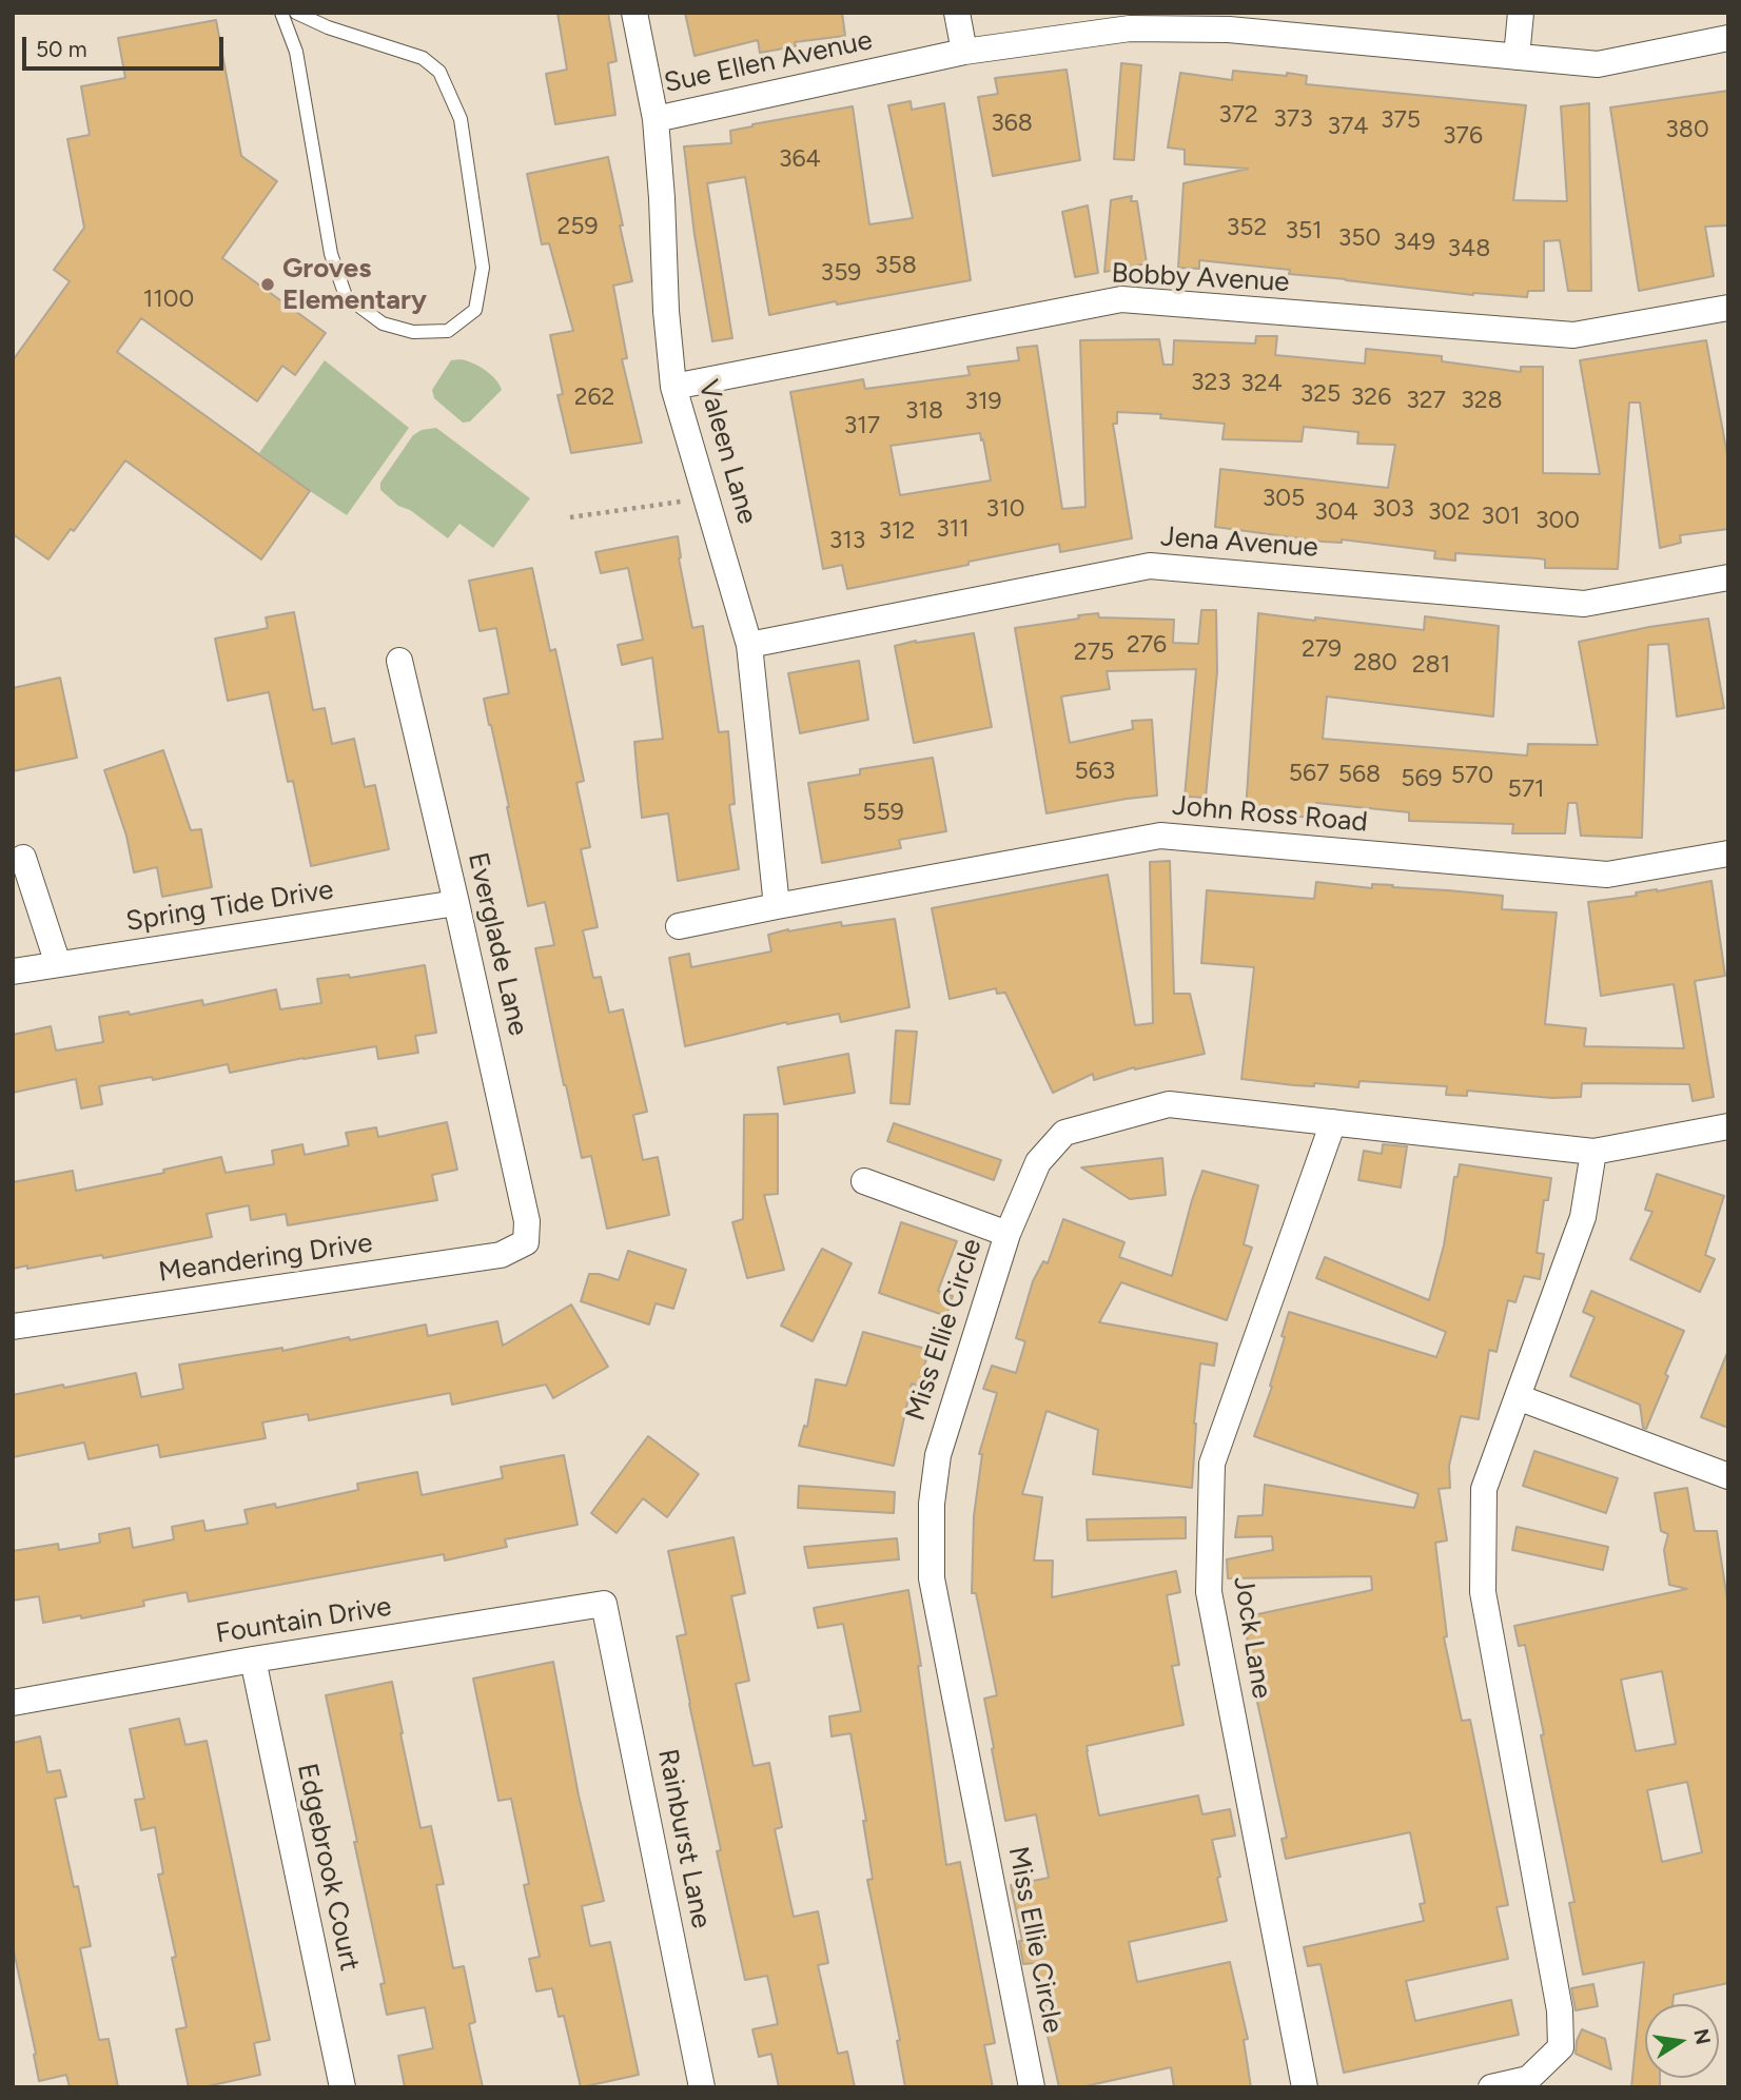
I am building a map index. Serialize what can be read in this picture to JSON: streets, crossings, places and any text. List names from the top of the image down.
{
  "streets": {
    "street": [
      "Sue Ellen Avenue",
      "Bobby Avenue",
      "Valeen Lane",
      "Jena Avenue",
      "John Ross Road",
      "Spring Tide Drive",
      "Everglade Lane",
      "Meandering Drive",
      "Miss Ellie Circle",
      "Fountain Drive",
      "Jock Lane",
      "Rainburst Lane",
      "Edgebrook Court"
    ]
  },
  "crossings": [
    ["Sue Ellen Avenue", "Valeen Lane"],
    ["Bobby Avenue", "Valeen Lane"],
    ["Valeen Lane", "Jena Avenue"],
    ["Valeen Lane", "John Ross Road"],
    ["Spring Tide Drive", "Everglade Lane"],
    ["Everglade Lane", "Meandering Drive"],
    ["Miss Ellie Circle", "Jock Lane"],
    ["Fountain Drive", "Rainburst Lane"],
    ["Fountain Drive", "Edgebrook Court"]
  ],
  "places": ["Groves Elementary"],
  "house_numbers": [
    "372",
    "373",
    "375",
    "368",
    "374",
    "380",
    "376",
    "364",
    "259",
    "352",
    "351",
    "350",
    "349",
    "348",
    "358",
    "359",
    "1100",
    "323",
    "324",
    "325",
    "262",
    "326",
    "327",
    "328",
    "319",
    "318",
    "317",
    "305",
    "310",
    "303",
    "304",
    "302",
    "301",
    "300",
    "311",
    "312",
    "313",
    "276",
    "279",
    "275",
    "280",
    "281",
    "563",
    "567",
    "568",
    "570",
    "569",
    "571",
    "559"
  ],
  "scale_bar": "50 m",
  "north": "right"
}
